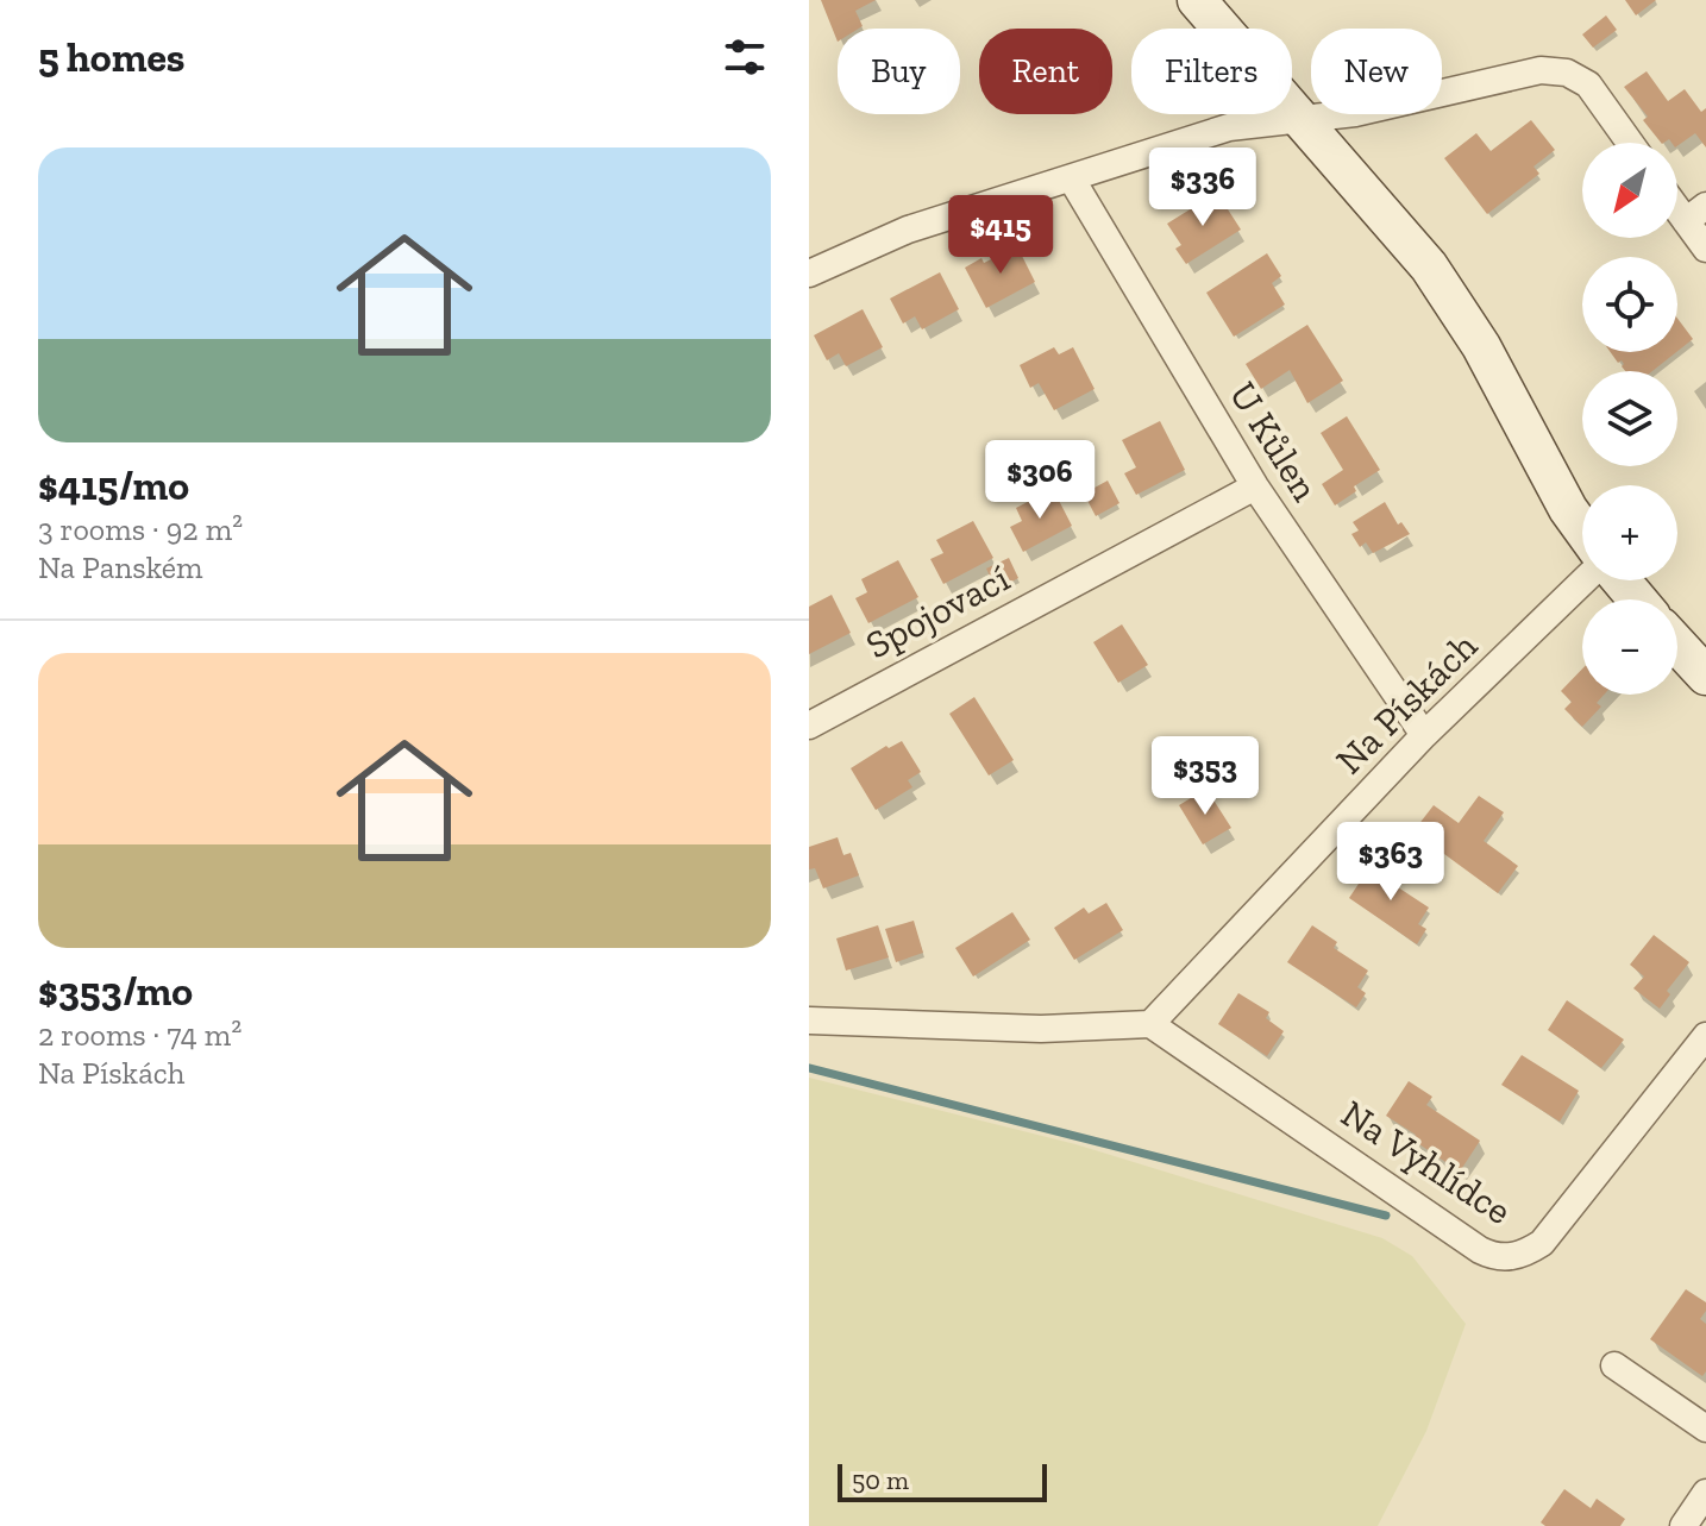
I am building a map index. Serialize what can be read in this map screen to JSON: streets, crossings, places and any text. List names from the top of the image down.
{
  "streets": {
    "street": [
      "U Kůlen",
      "Spojovací",
      "Na Pískách",
      "Na Vyhlídce"
    ]
  },
  "crossings": [
    ["U Kůlen", "Spojovací"],
    ["U Kůlen", "Na Pískách"],
    ["Na Pískách", "Na Vyhlídce"]
  ],
  "scale_bar": "50 m",
  "north": "bottom left",
  "page": {
    "heading": "5 homes",
    "chip": [
      "Buy",
      "Rent",
      "Filters",
      "New"
    ],
    "list": [
      {
        "name": "$415/mo",
        "note": "3 rooms · 92 m² · Na Panském"
      },
      {
        "name": "$353/mo",
        "note": "2 rooms · 74 m² · Na Pískách"
      }
    ],
    "map_buttons": ["+", "−"],
    "price": [
      "$336",
      "$415",
      "$306",
      "$353",
      "$363"
    ],
    "scale": "50 m"
  }
}
